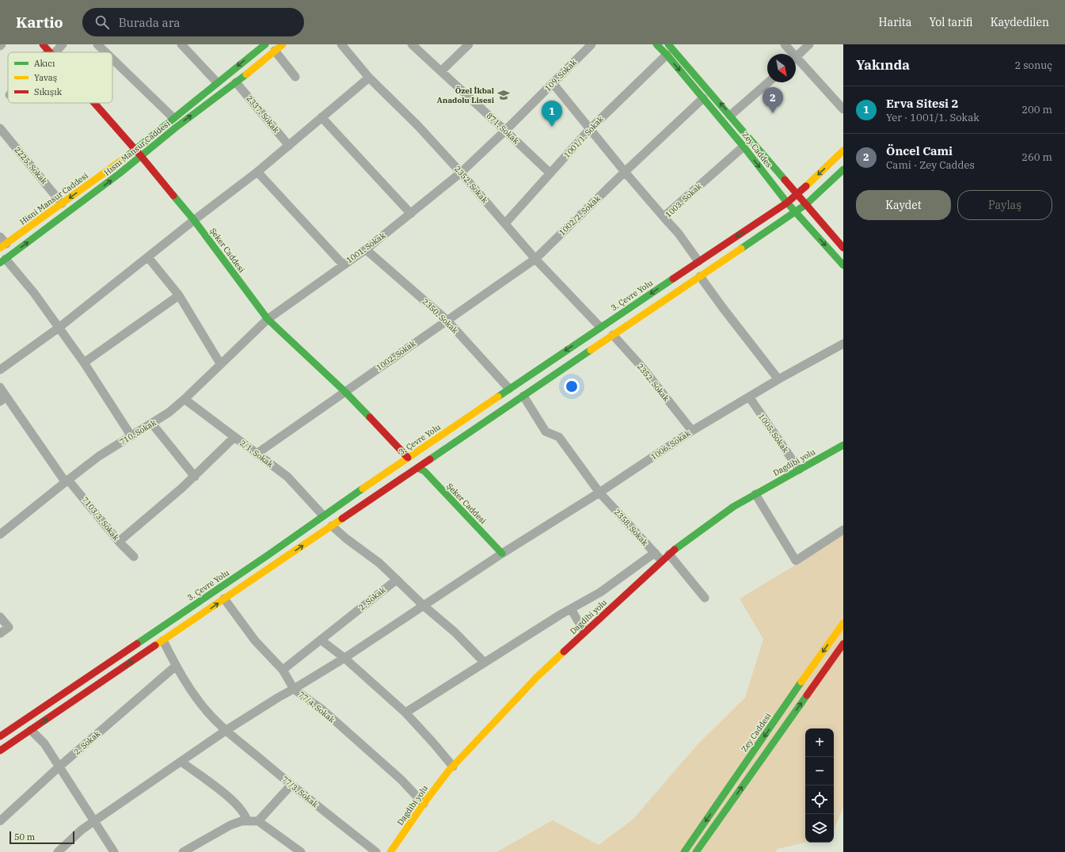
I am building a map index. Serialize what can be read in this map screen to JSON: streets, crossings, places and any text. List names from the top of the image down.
{
  "streets": {
    "main road": [
      "Hısnı Mansur Caddesi",
      "Zey Caddes",
      "Hisni Mansur Caddesi",
      "Şeker Caddesi",
      "3. Çevre Yolu",
      "Dagdibi yolu",
      "Zey Caddesi"
    ],
    "street": [
      "109. Sokak",
      "2337. Sokak",
      "871. Sokak",
      "1001/1. Sokak",
      "2225. Sokak",
      "2352. Sokak",
      "1003. Sokak",
      "1002/2. Sokak",
      "1001. Sokak",
      "2350. Sokak",
      "1002. Sokak",
      "710. Sokak",
      "1005. Sokak",
      "1006. Sokak",
      "2/1. Sokak",
      "7103/3. Sokak",
      "2358. Sokak",
      "2. Sokak",
      "77/4. Sokak",
      "77/3. Sokak"
    ]
  },
  "crossings": [
    ["109. Sokak", "871. Sokak"],
    ["109. Sokak", "2352. Sokak"],
    ["109. Sokak", "1001. Sokak"],
    ["2337. Sokak", "Hısnı Mansur Caddesi"],
    ["871. Sokak", "1001/1. Sokak"],
    ["1001/1. Sokak", "Zey Caddes"],
    ["1001/1. Sokak", "2352. Sokak"],
    ["Hısnı Mansur Caddesi", "Şeker Caddesi"],
    ["Zey Caddes", "1003. Sokak"],
    ["Zey Caddes", "1002/2. Sokak"],
    ["Zey Caddes", "3. Çevre Yolu"],
    ["2225. Sokak", "Hisni Mansur Caddesi"],
    ["2352. Sokak", "1002/2. Sokak"],
    ["2352. Sokak", "1001. Sokak"],
    ["2352. Sokak", "3. Çevre Yolu"],
    ["2352. Sokak", "1006. Sokak"],
    ["Hisni Mansur Caddesi", "Şeker Caddesi"],
    ["1003. Sokak", "3. Çevre Yolu"],
    ["1002/2. Sokak", "2350. Sokak"],
    ["1002/2. Sokak", "1002. Sokak"],
    ["1001. Sokak", "Şeker Caddesi"],
    ["1001. Sokak", "2350. Sokak"],
    ["1001. Sokak", "710. Sokak"],
    ["Şeker Caddesi", "3. Çevre Yolu"],
    ["Şeker Caddesi", "1002. Sokak"],
    ["Şeker Caddesi", "710. Sokak"],
    ["Şeker Caddesi", "1006. Sokak"],
    ["3. Çevre Yolu", "2350. Sokak"],
    ["3. Çevre Yolu", "2/1. Sokak"],
    ["2350. Sokak", "1002. Sokak"],
    ["1002. Sokak", "2/1. Sokak"],
    ["710. Sokak", "2/1. Sokak"],
    ["710. Sokak", "7103/3. Sokak"],
    ["1005. Sokak", "1006. Sokak"],
    ["1005. Sokak", "Dagdibi yolu"],
    ["1006. Sokak", "2358. Sokak"],
    ["1006. Sokak", "77/4. Sokak"],
    ["1006. Sokak", "77/3. Sokak"],
    ["Dagdibi yolu", "2358. Sokak"],
    ["Dagdibi yolu", "77/4. Sokak"],
    ["2. Sokak", "77/4. Sokak"],
    ["2. Sokak", "77/3. Sokak"]
  ],
  "one_way": ["Hısnı Mansur Caddesi", "Hisni Mansur Caddesi"],
  "places": {
    "school or university": ["Özel İkbal Anadolu Lisesi"]
  },
  "legend": ["Akıcı", "Yavaş", "Sıkışık"],
  "scale_bar": "50 m",
  "north": "bottom right",
  "page": {
    "header": "Kartio",
    "search": "Burada ara",
    "nav": ["Harita", "Yol tarifi", "Kaydedilen"],
    "heading": ["Yakında", "2 sonuç"],
    "list": [
      {
        "mark": "1",
        "name": "Erva Sitesi 2",
        "note": "Yer · 1001/1. Sokak",
        "value": "200 m"
      },
      {
        "mark": "2",
        "name": "Öncel Cami",
        "note": "Cami · Zey Caddes",
        "value": "260 m"
      }
    ],
    "pins": ["2", "1"],
    "buttons": ["Kaydet", "Paylaş"],
    "map_buttons": ["+", "−"],
    "scale": "50 m"
  }
}
